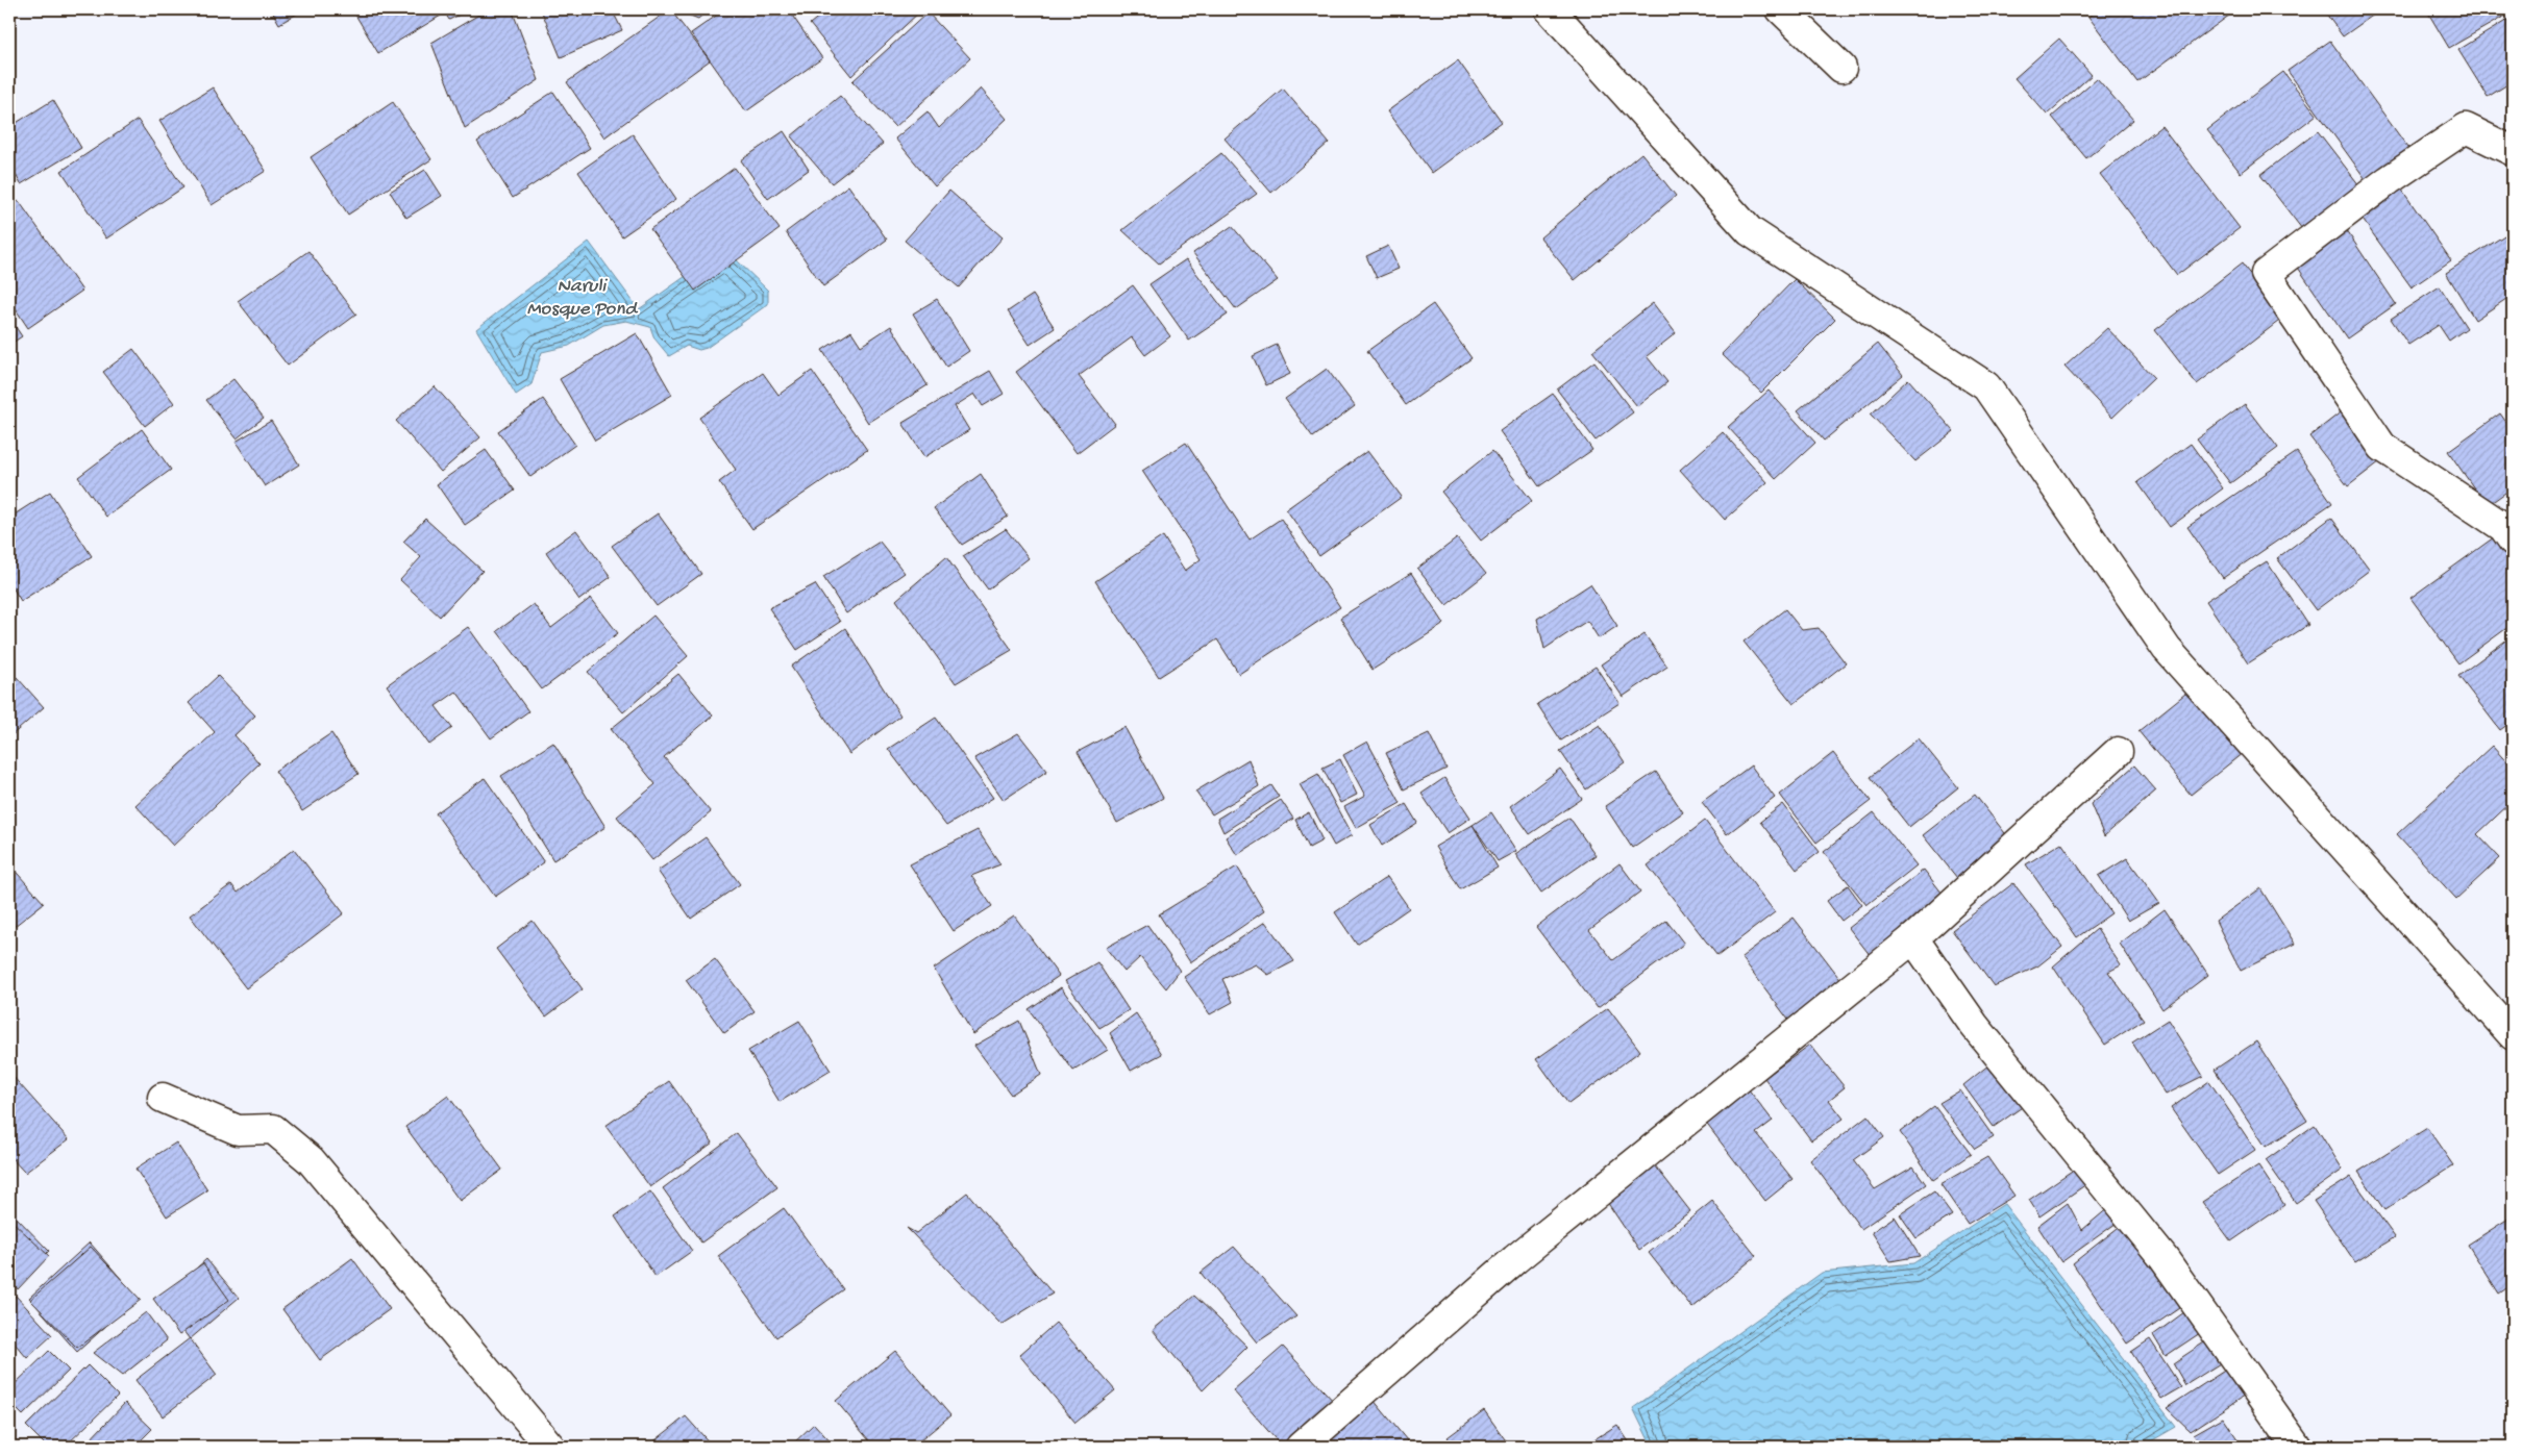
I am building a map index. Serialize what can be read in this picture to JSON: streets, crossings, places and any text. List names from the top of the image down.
{
  "water": ["Naruli Mosque Pond"]
}
